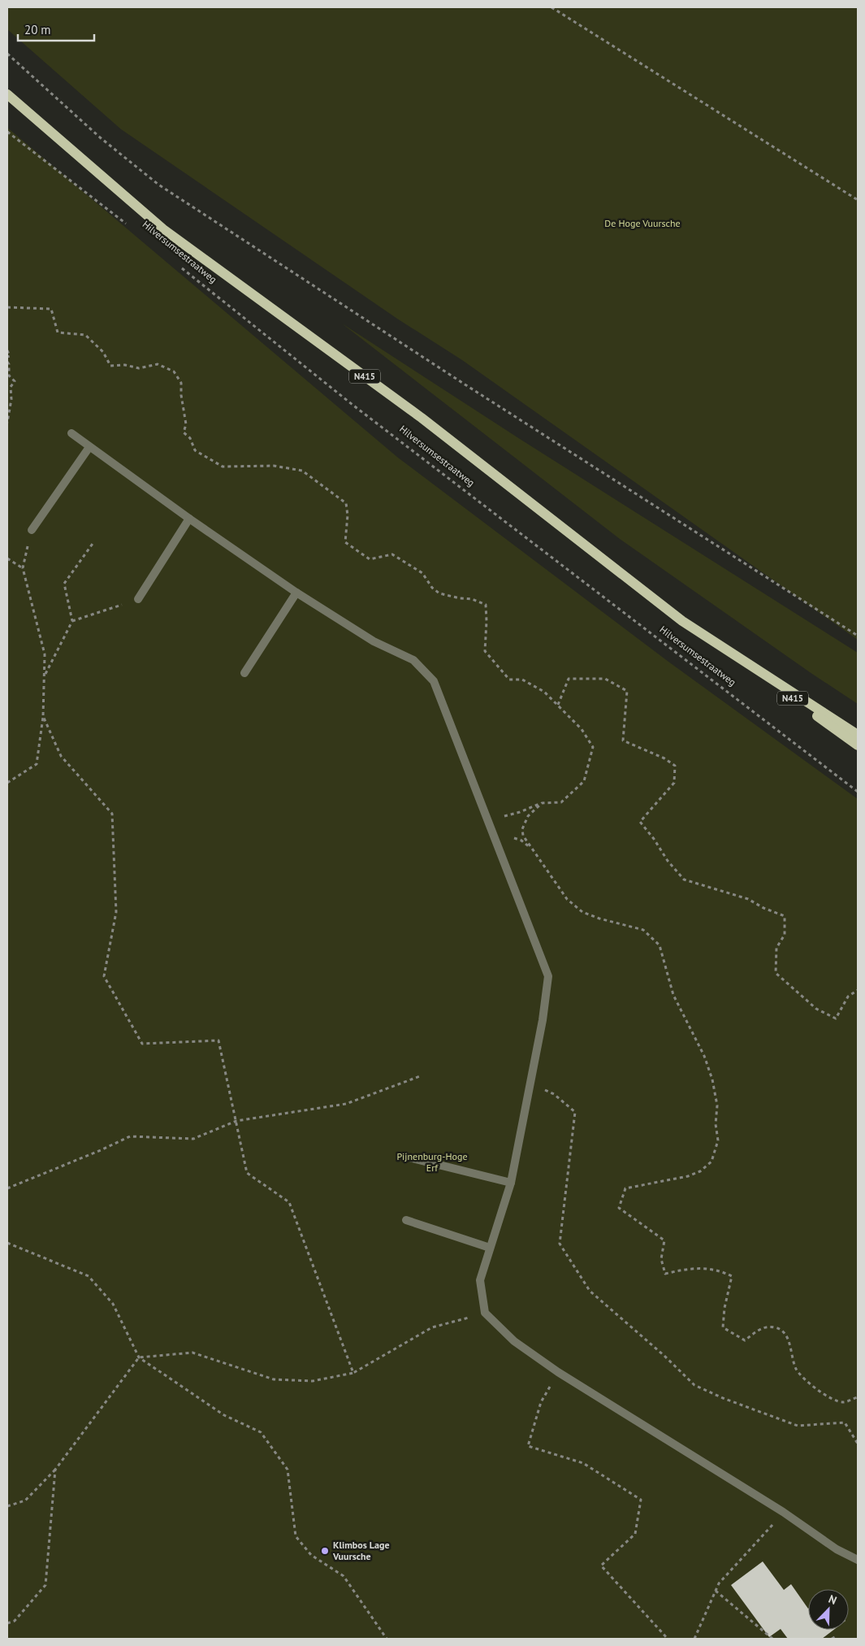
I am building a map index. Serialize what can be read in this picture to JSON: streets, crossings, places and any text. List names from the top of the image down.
{
  "streets": {
    "main road": ["Hilversumsestraatweg", "N415"]
  },
  "parks": ["De Hoge Vuursche", "Pijnenburg-Hoge Erf"],
  "places": ["Klimbos Lage Vuursche"],
  "scale_bar": "20 m",
  "north": "top right"
}
